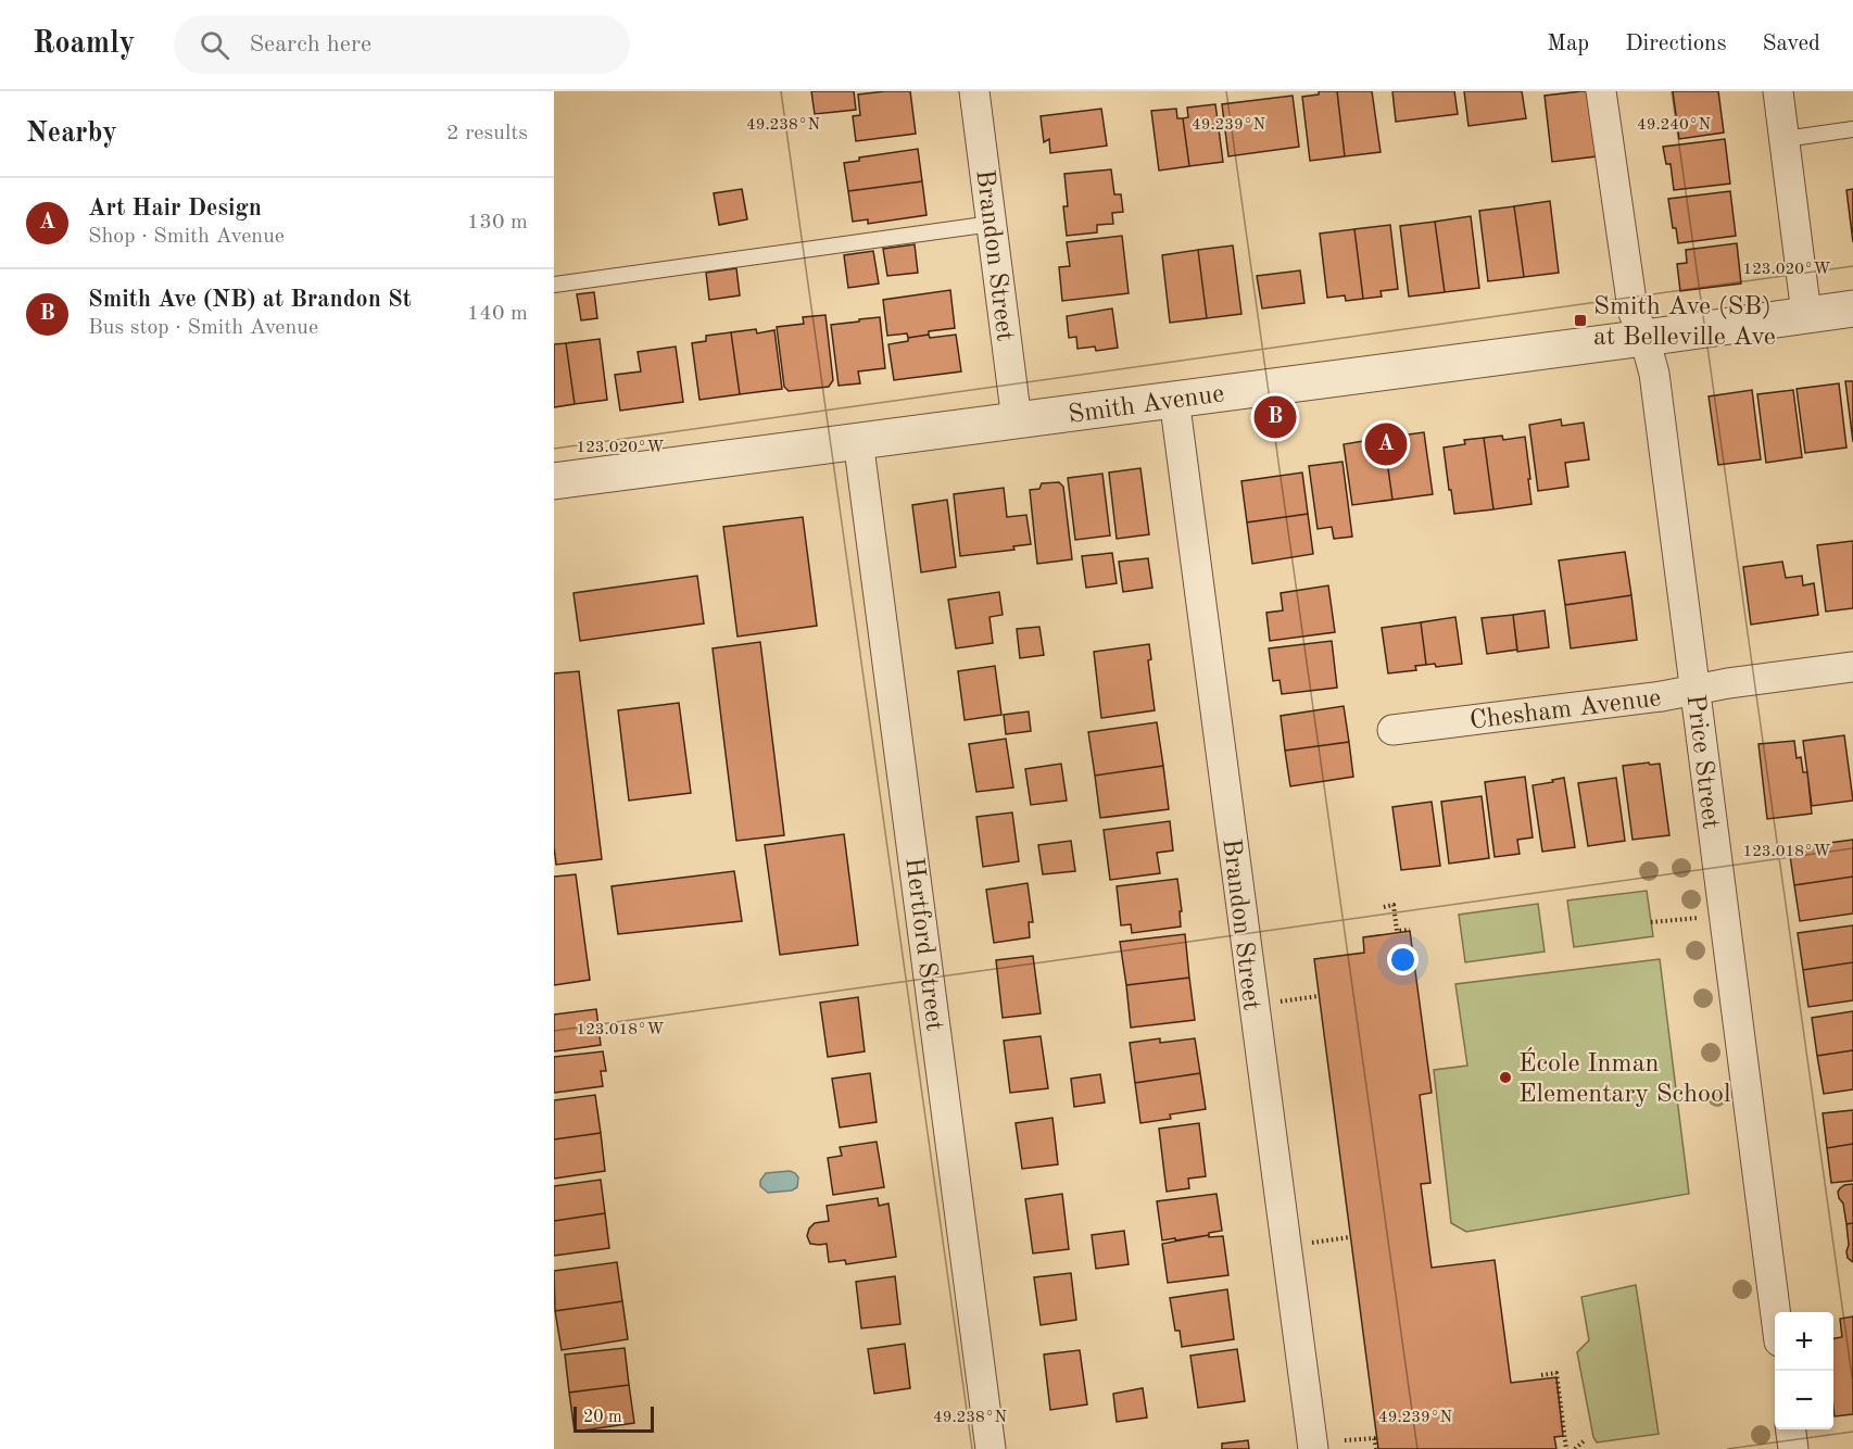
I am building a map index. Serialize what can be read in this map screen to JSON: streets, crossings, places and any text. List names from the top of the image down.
{
  "streets": {
    "street": [
      "Brandon Street",
      "Smith Avenue",
      "Chesham Avenue",
      "Price Street",
      "Hertford Street"
    ]
  },
  "crossings": [
    ["Brandon Street", "Smith Avenue"],
    ["Smith Avenue", "Price Street"],
    ["Smith Avenue", "Hertford Street"],
    ["Chesham Avenue", "Price Street"]
  ],
  "places": {
    "transit": ["Smith Ave (SB) at Belleville Ave"],
    "other": ["École Inman Elementary School"]
  },
  "scale_bar": "20 m",
  "page": {
    "header": "Roamly",
    "search": "Search here",
    "nav": ["Map", "Directions", "Saved"],
    "heading": ["Nearby", "2 results"],
    "list": [
      {
        "mark": "A",
        "name": "Art Hair Design",
        "note": "Shop · Smith Avenue",
        "value": "130 m"
      },
      {
        "mark": "B",
        "name": "Smith Ave (NB) at Brandon St",
        "note": "Bus stop · Smith Avenue",
        "value": "140 m"
      }
    ],
    "pins": ["B", "A"],
    "map_buttons": ["+", "−"],
    "scale": "20 m"
  },
  "coordinates": [
    "49.238°N",
    "49.239°N",
    "49.240°N",
    "123.020°W",
    "123.018°W"
  ]
}
